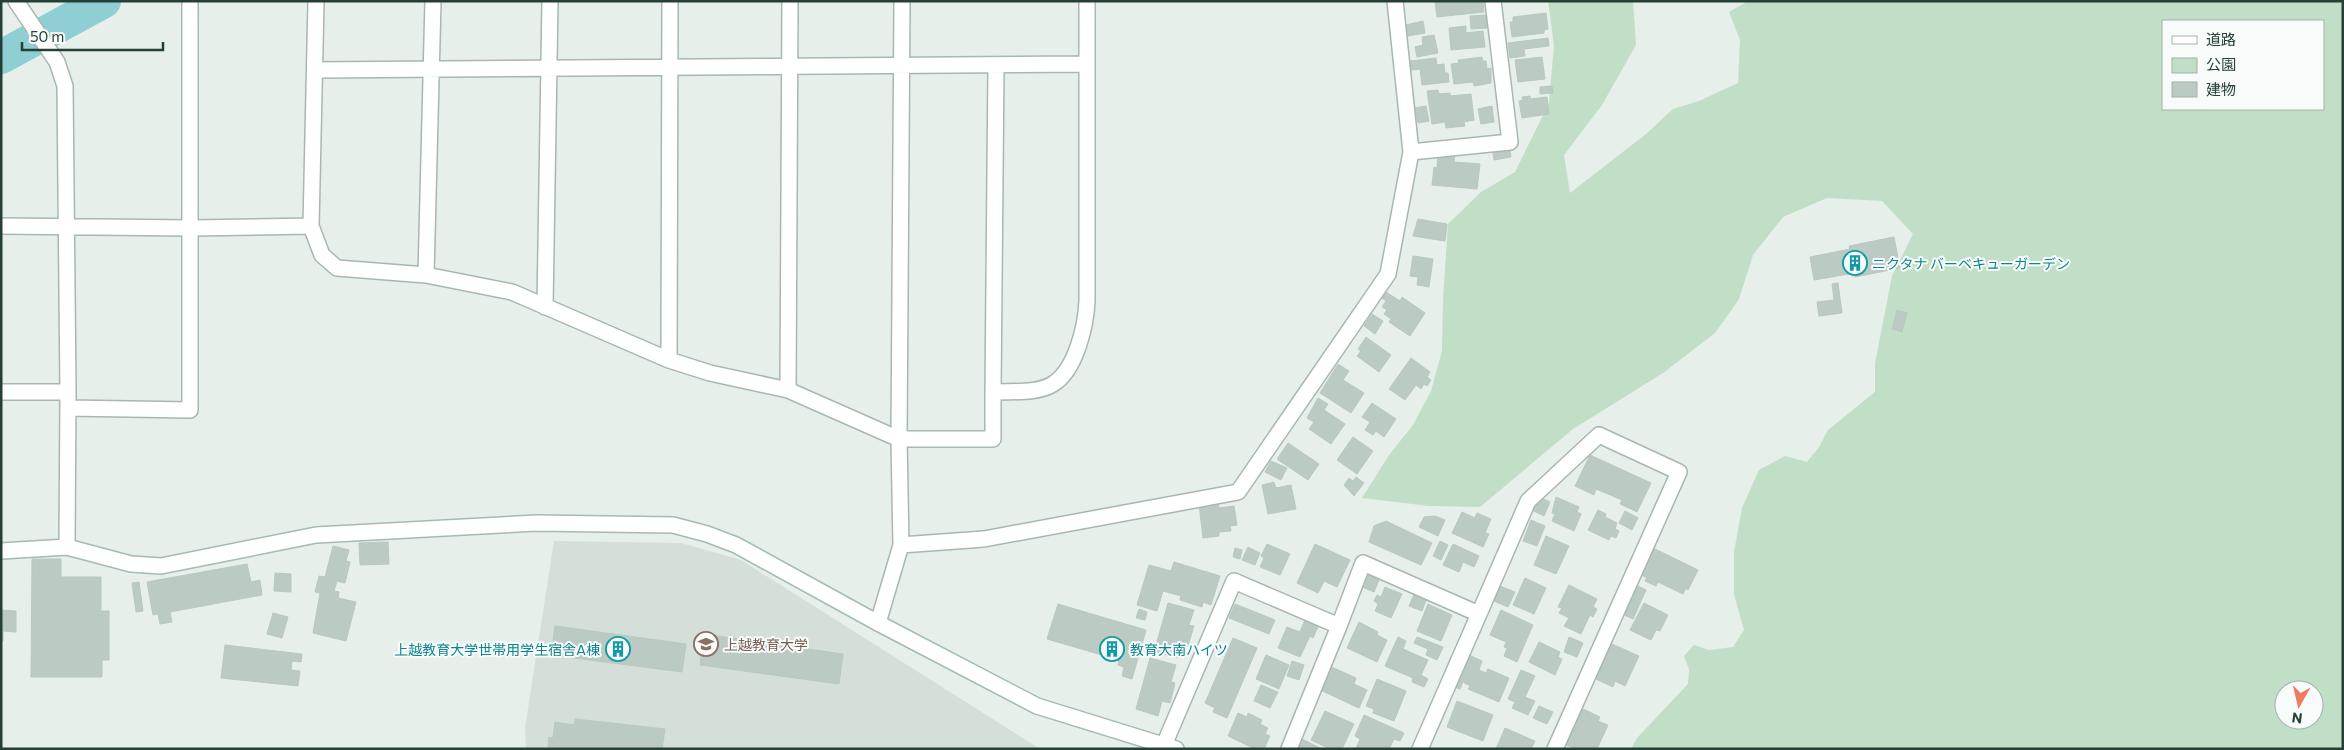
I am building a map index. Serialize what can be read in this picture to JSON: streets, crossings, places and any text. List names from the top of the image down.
{
  "places": {
    "building": ["ニクタナ バーベキューガーデン", "上越教育大学世帯用学生宿舎A棟", "教育大南ハイツ"],
    "school or university": ["上越教育大学"]
  },
  "legend": ["道路", "公園", "建物"],
  "scale_bar": "50 m",
  "north": "bottom"
}
